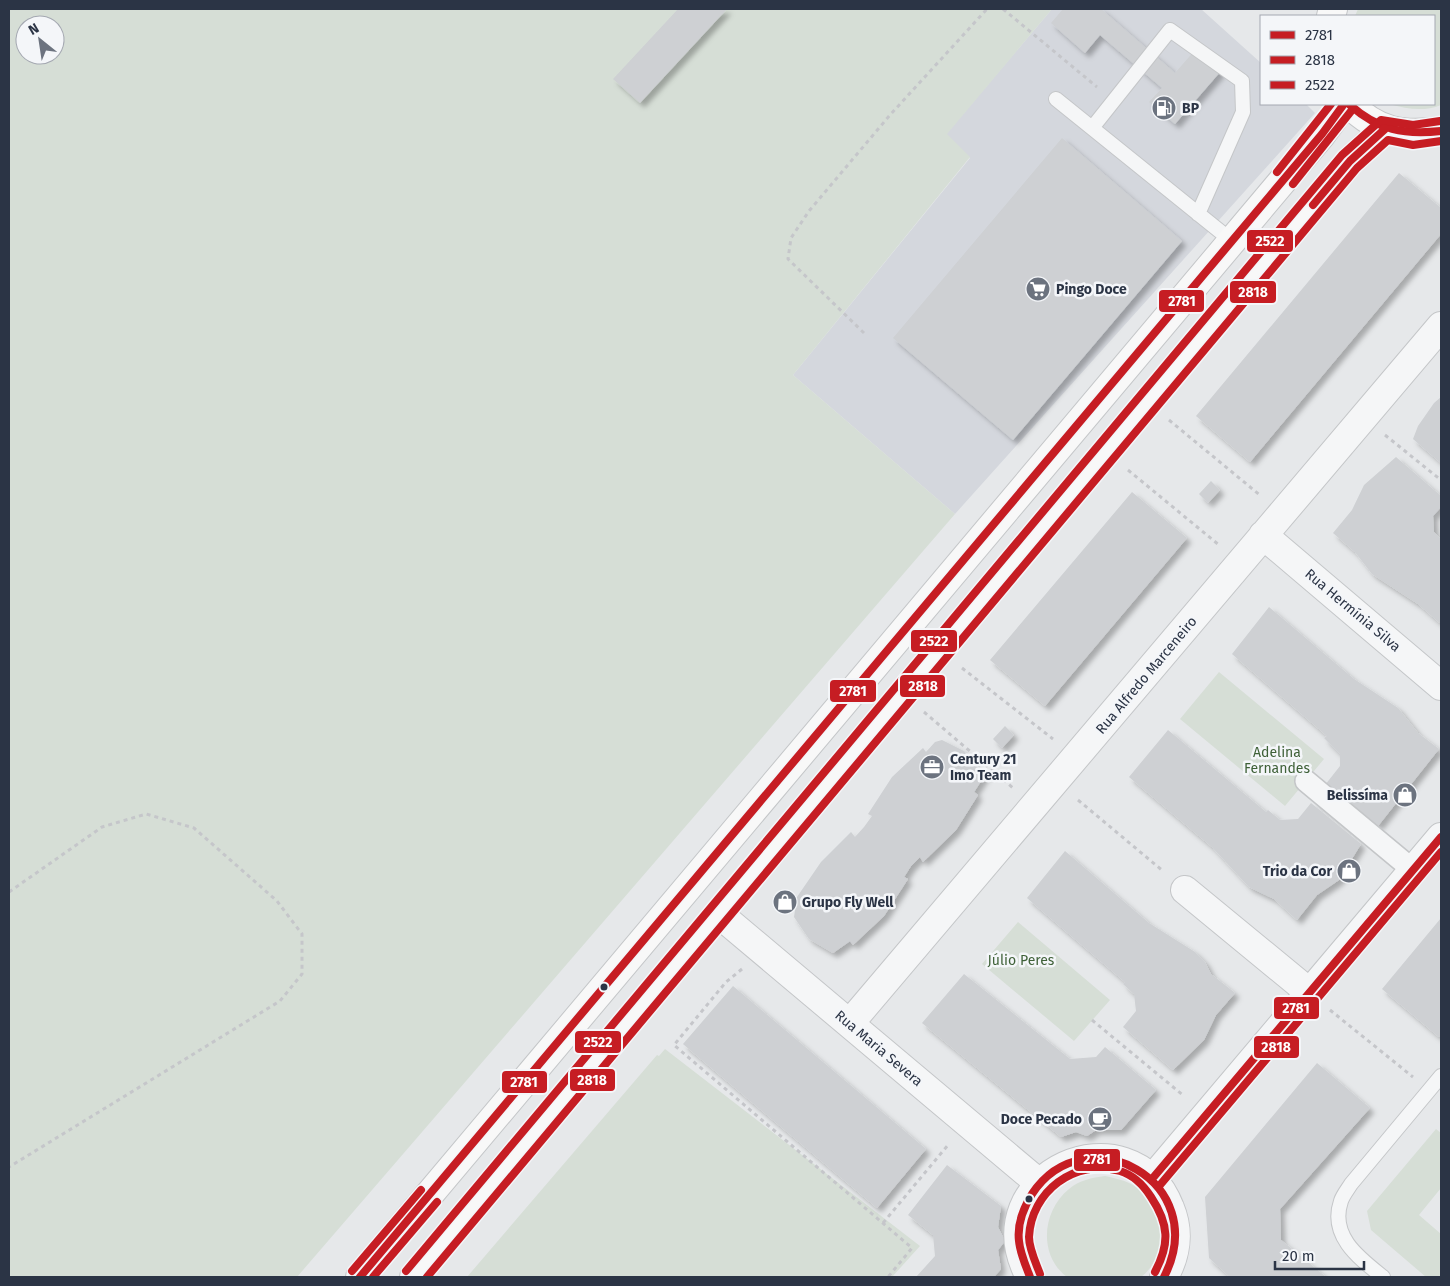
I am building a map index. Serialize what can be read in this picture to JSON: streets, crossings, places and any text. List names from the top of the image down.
{
  "streets": {
    "street": ["Rua Hermínia Silva", "Rua Alfredo Marceneiro", "Rua Maria Severa"]
  },
  "crossings": [
    ["Rua Hermínia Silva", "Rua Alfredo Marceneiro"],
    ["Rua Alfredo Marceneiro", "Rua Maria Severa"]
  ],
  "parks": ["Adelina Fernandes", "Júlio Peres"],
  "places": {
    "fuel station": ["BP"],
    "supermarket": ["Pingo Doce"],
    "office": ["Century 21 Imo Team"],
    "shop": ["Belissíma", "Trio da Cor", "Grupo Fly Well"],
    "cafe": ["Doce Pecado"]
  },
  "lines": ["transit line 2781", "transit line 2522", "transit line 2818"],
  "legend": ["2781", "2818", "2522"],
  "scale_bar": "20 m",
  "north": "top left"
}
